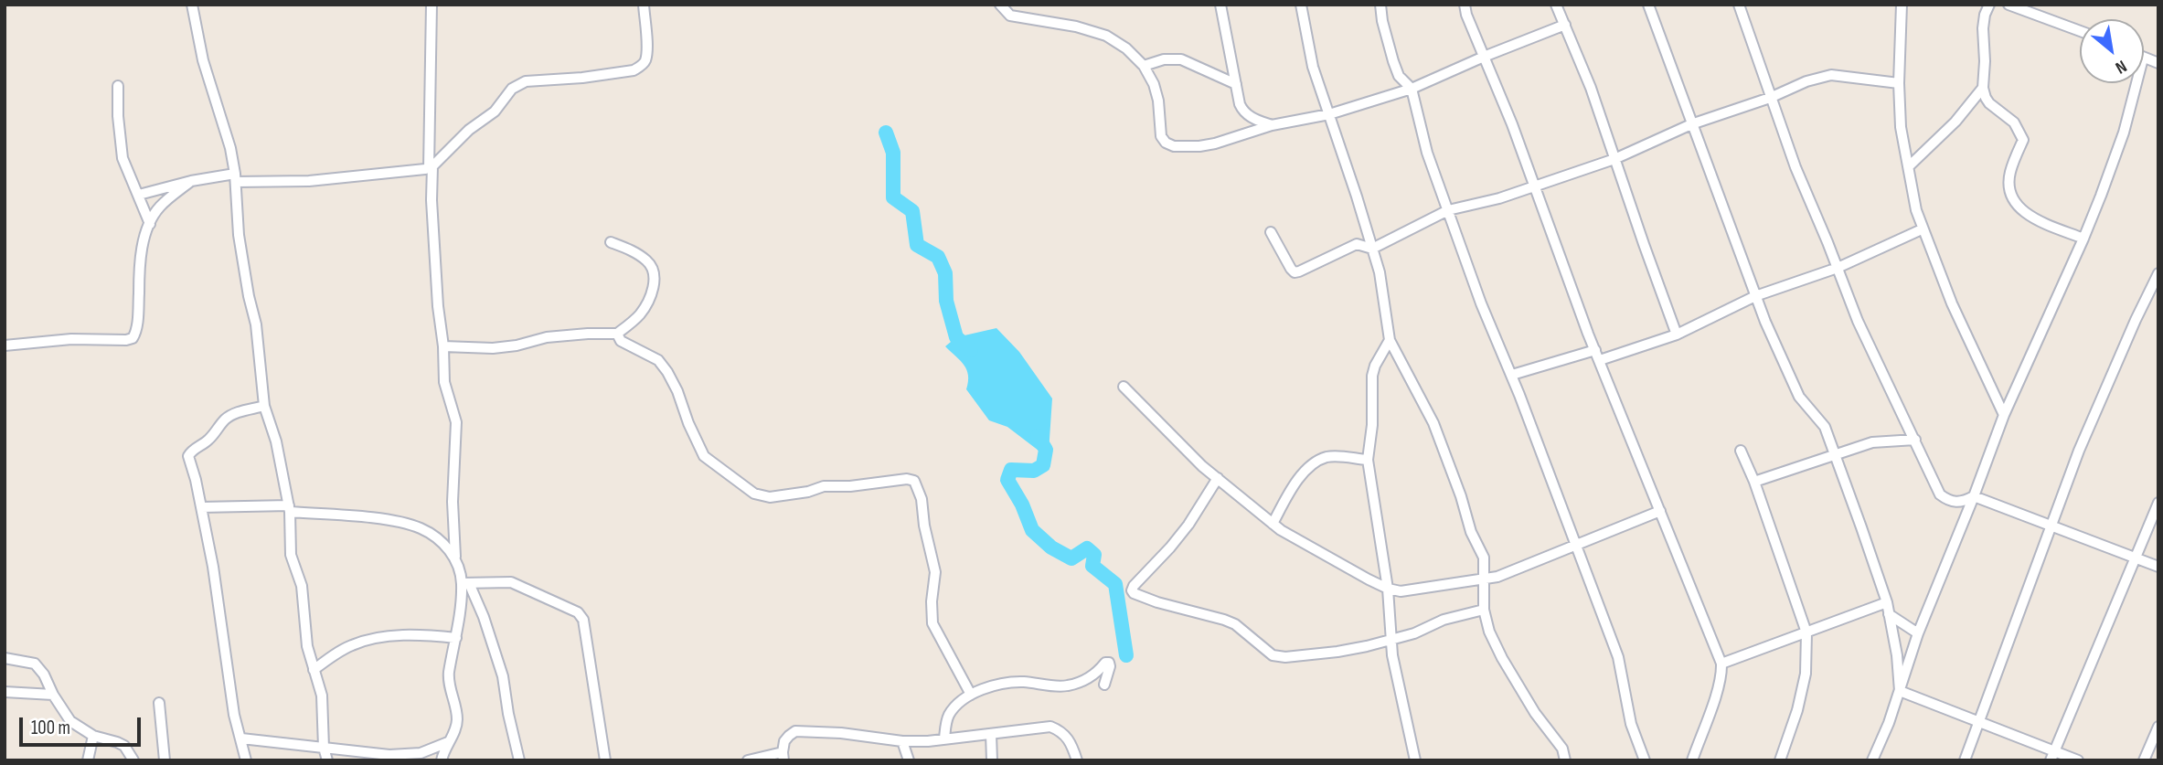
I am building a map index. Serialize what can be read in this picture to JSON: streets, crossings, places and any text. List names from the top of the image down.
{
  "scale_bar": "100 m",
  "north": "bottom right"
}
